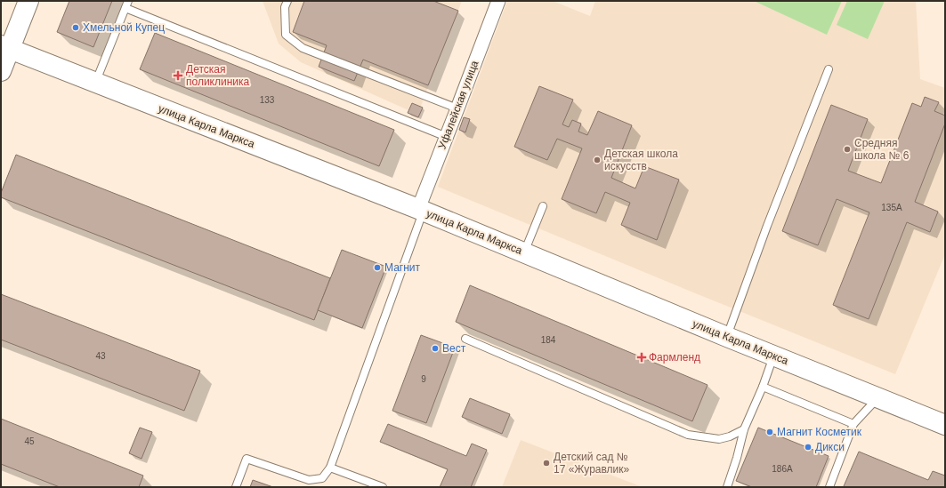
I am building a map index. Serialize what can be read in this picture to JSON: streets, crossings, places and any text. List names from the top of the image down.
{
  "streets": {
    "street": ["Уфалейская улица", "улица Карла Маркса"]
  },
  "crossings": [
    ["Уфалейская улица", "улица Карла Маркса"]
  ],
  "places": {
    "other": [
      "Хмельной Купец",
      "Средняя школа № 6",
      "Детская школа искусств",
      "Магнит",
      "Вест",
      "Магнит Косметик",
      "Дикси",
      "Детский сад № 17 «Журавлик»"
    ],
    "health": ["Детская поликлиника", "Фармленд"]
  },
  "house_numbers": [
    "133",
    "135А",
    "184",
    "43",
    "9",
    "45",
    "186А"
  ]
}
